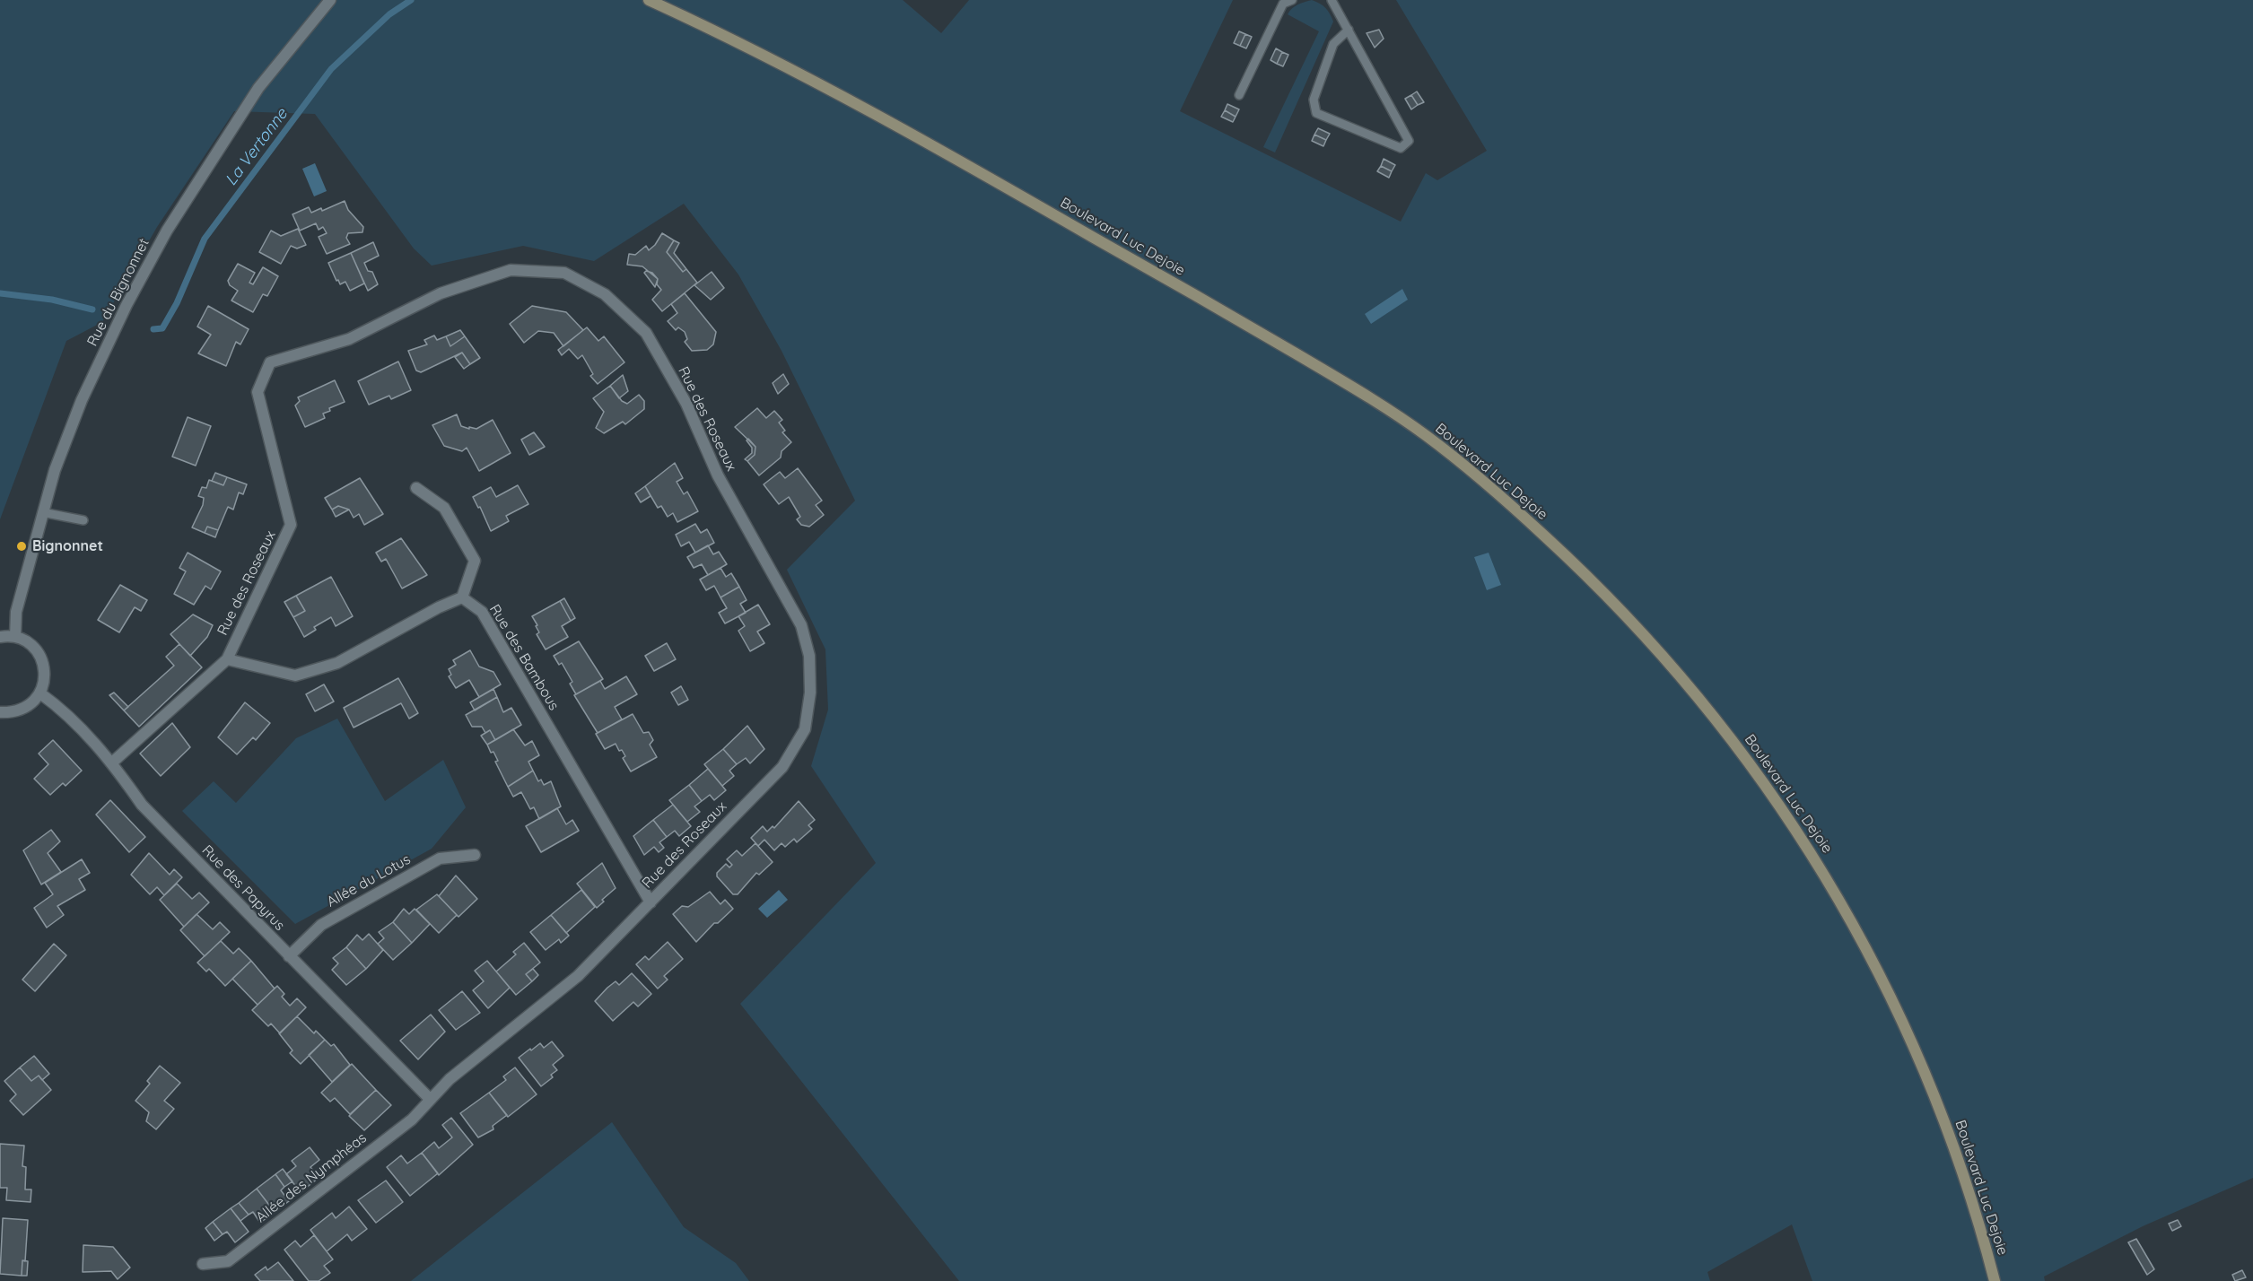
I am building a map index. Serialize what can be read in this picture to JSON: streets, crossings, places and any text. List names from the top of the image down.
{
  "streets": {
    "main road": ["Boulevard Luc Dejoie"],
    "street": [
      "Rue du Bignonnet",
      "Rue des Roseaux",
      "Rue des Bambous",
      "Allée du Lotus",
      "Rue des Papyrus",
      "Allée des Nymphéas"
    ]
  },
  "crossings": [
    ["Rue des Roseaux", "Rue des Bambous"],
    ["Rue des Roseaux", "Rue des Papyrus"],
    ["Rue des Roseaux", "Allée des Nymphéas"],
    ["Allée du Lotus", "Rue des Papyrus"],
    ["Rue des Papyrus", "Allée des Nymphéas"]
  ],
  "water": ["La Vertonne"],
  "places": ["Bignonnet"]
}
